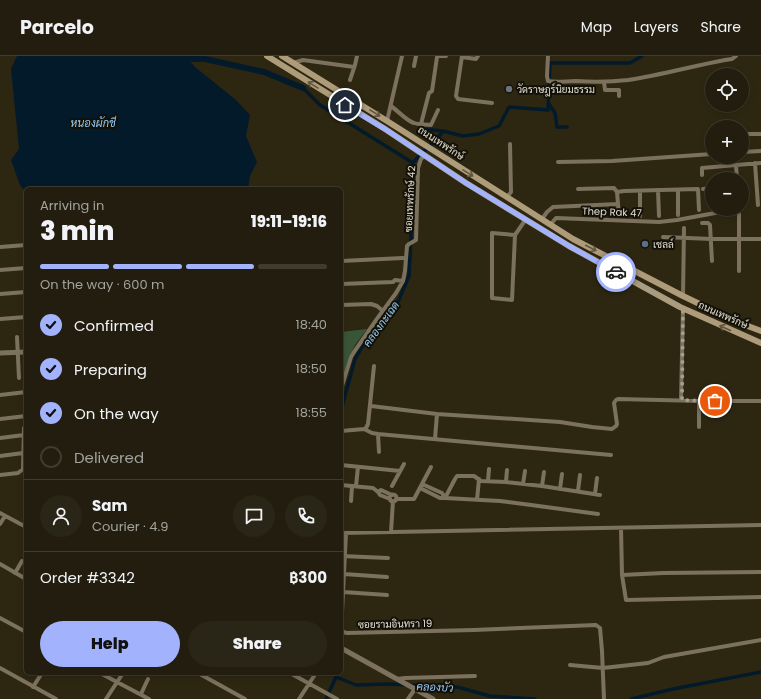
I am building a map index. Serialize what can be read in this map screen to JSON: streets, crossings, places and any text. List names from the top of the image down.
{
  "streets": {
    "main road": ["ถนนเทพรักษ์"],
    "street": ["ซอยเทพรักษ์ 42", "Thep Rak 47", "ซอยรามอินทรา 19"]
  },
  "crossings": [
    ["ถนนเทพรักษ์", "ซอยเทพรักษ์ 42"],
    ["ถนนเทพรักษ์", "Thep Rak 47"]
  ],
  "water": ["หนองผักชี", "คลองกะเฉด", "คลองบัว"],
  "places": ["วัดราษฎร์นิยมธรรม", "เชลล์"],
  "page": {
    "header": "Parcelo",
    "nav": ["Map", "Layers", "Share"],
    "map_buttons": ["+", "−"],
    "heading": ["3 min", "Arriving in", "19:11–19:16"],
    "panel": [
      "Sam",
      "Courier · 4.9",
      "Order #3342",
      "฿300"
    ],
    "bar": "On the way · 600 m",
    "list": [
      ["Confirmed", "18:40"],
      ["Preparing", "18:50"],
      ["On the way", "18:55"],
      "Delivered"
    ],
    "buttons": ["Help", "Share"]
  }
}
